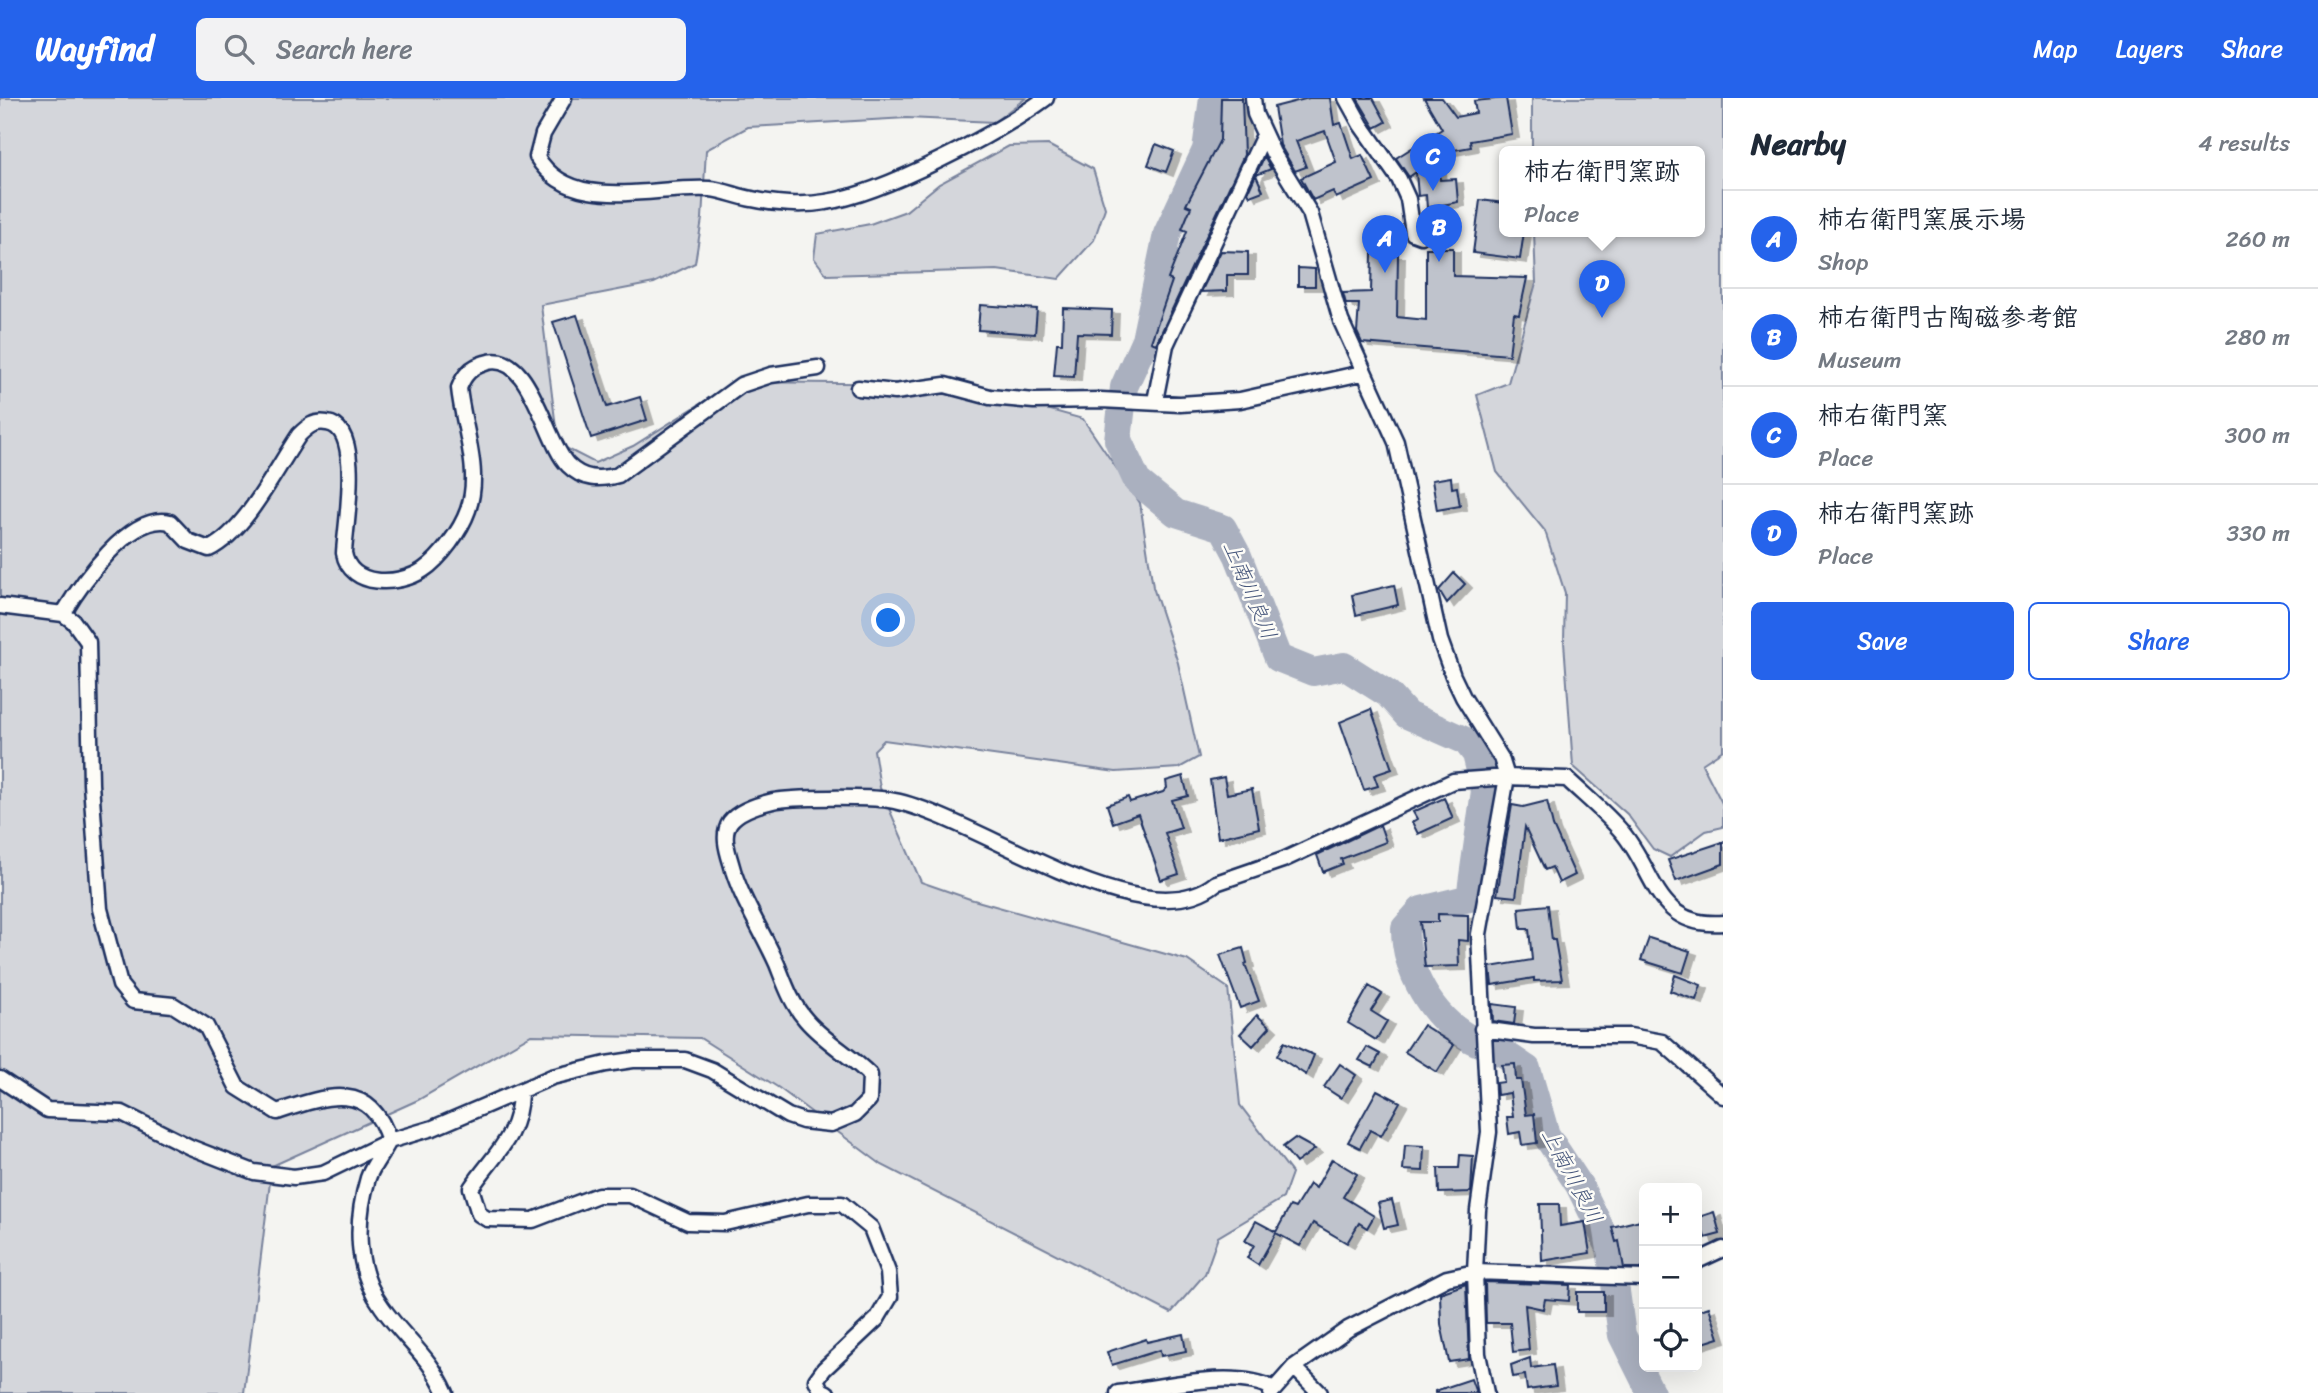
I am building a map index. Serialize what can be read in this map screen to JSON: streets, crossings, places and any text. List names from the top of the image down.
{
  "water": ["上南川良川"],
  "page": {
    "header": "Wayfind",
    "search": "Search here",
    "nav": ["Map", "Layers", "Share"],
    "heading": ["Nearby", "4 results"],
    "pins": [
      "C",
      "B",
      "A",
      "D"
    ],
    "popup": ["柿右衛門窯跡", "Place"],
    "list": [
      {
        "mark": "A",
        "name": "柿右衛門窯展示場",
        "note": "Shop",
        "value": "260 m"
      },
      {
        "mark": "B",
        "name": "柿右衛門古陶磁参考館",
        "note": "Museum",
        "value": "280 m"
      },
      {
        "mark": "C",
        "name": "柿右衛門窯",
        "note": "Place",
        "value": "300 m"
      },
      {
        "mark": "D",
        "name": "柿右衛門窯跡",
        "note": "Place",
        "value": "330 m"
      }
    ],
    "buttons": ["Save", "Share"],
    "map_buttons": ["+", "−"]
  }
}
